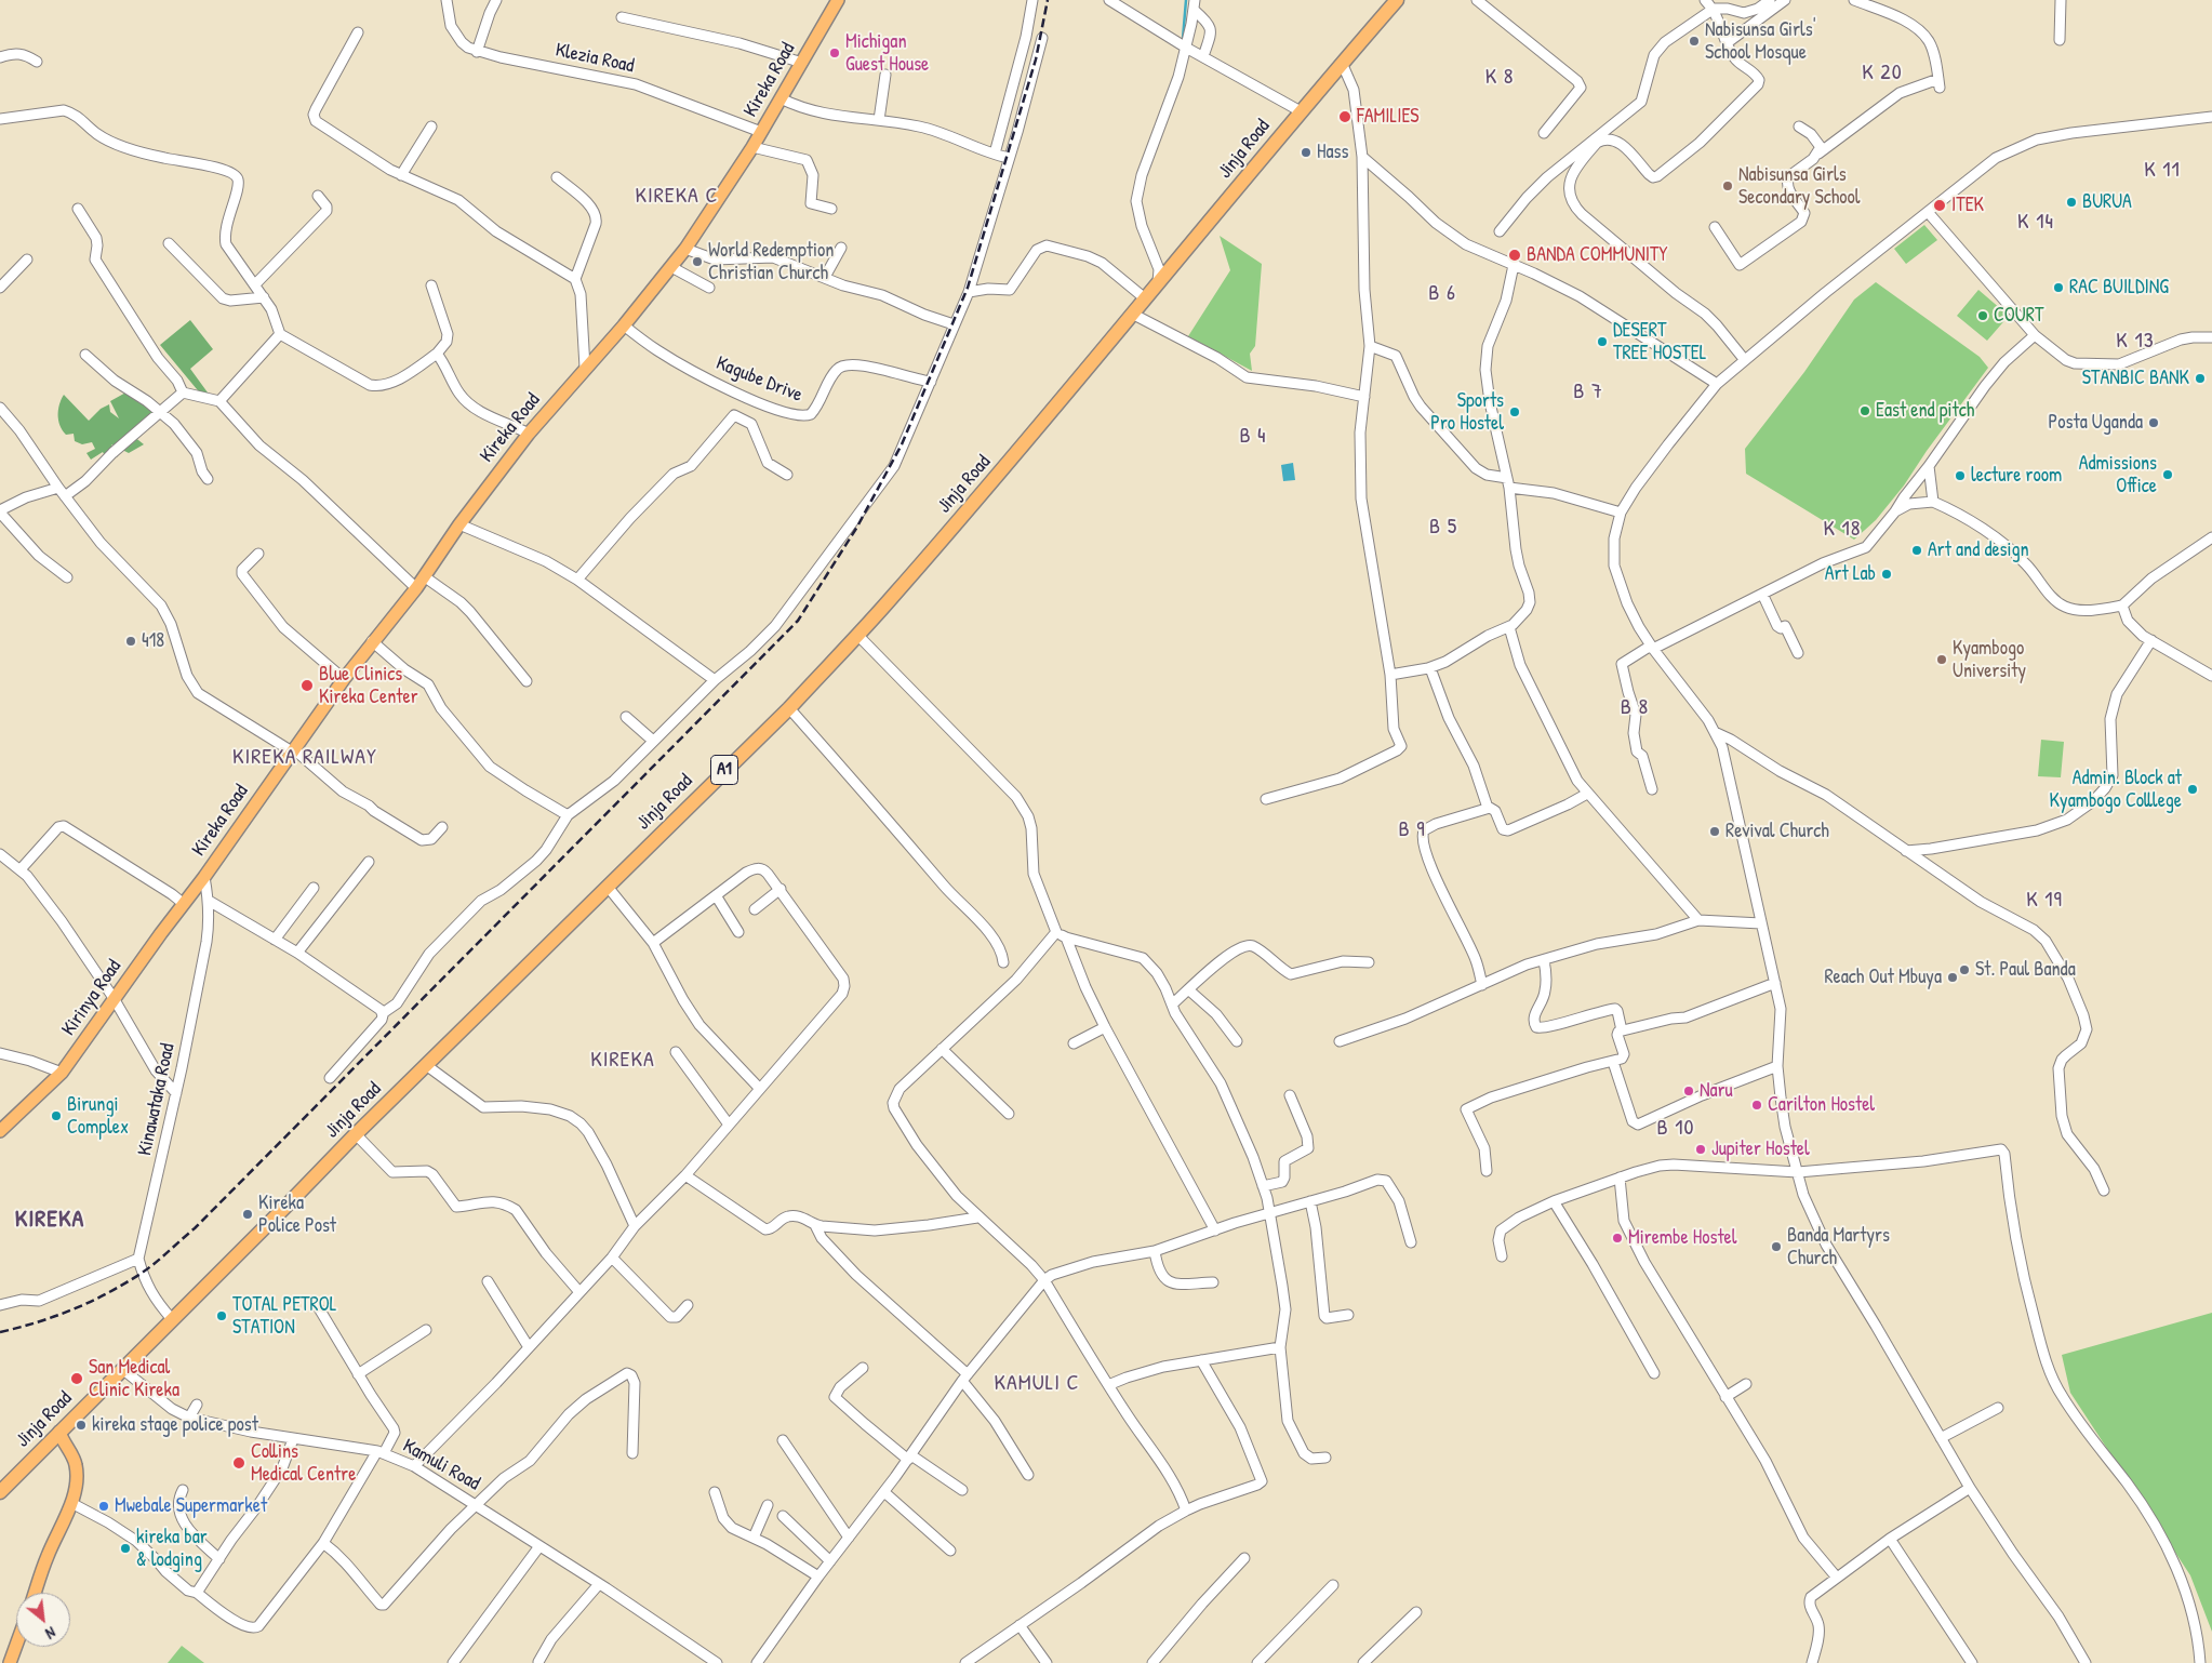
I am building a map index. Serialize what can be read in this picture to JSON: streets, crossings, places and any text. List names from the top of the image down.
{
  "streets": {
    "highway": ["Jinja Road", "A1"],
    "main road": ["Kireka Road", "Kirinya Road"],
    "street": [
      "Klezia Road",
      "Kagube Drive",
      "Kinawataka Road",
      "Kamuli Road"
    ]
  },
  "crossings": [
    ["Klezia Road", "Kireka Road"],
    ["Kireka Road", "Kagube Drive"],
    ["Kireka Road", "Kirinya Road"],
    ["Kireka Road", "Kinawataka Road"],
    ["Jinja Road", "Kamuli Road"],
    ["Kirinya Road", "Kinawataka Road"]
  ],
  "districts": [
    "K 20",
    "K 8",
    "K 11",
    "KIREKA C",
    "K 14",
    "B 6",
    "K 13",
    "B 7",
    "B 4",
    "B 5",
    "K 18",
    "B 8",
    "KIREKA RAILWAY",
    "B 9",
    "K 19",
    "KIREKA",
    "B 10",
    "KIREKA",
    "KAMULI C"
  ],
  "places": [
    "Nabisunsa Girls' School Mosque",
    "Michigan Guest House",
    "FAMILIES",
    "Hass",
    "Nabisunsa Girls Secondary School",
    "BURUA",
    "ITEK",
    "BANDA COMMUNITY",
    "World Redemption Christian Church",
    "RAC BUILDING",
    "COURT",
    "DESERT TREE HOSTEL",
    "STANBIC BANK",
    "East end pitch",
    "Sports Pro Hostel",
    "Posta Uganda",
    "Admissions Office",
    "lecture room",
    "Art and design",
    "Art Lab",
    "418",
    "Kyambogo University",
    "Blue Clinics Kireka Center",
    "Admin. Block at Kyambogo Colllege",
    "Revival Church",
    "St. Paul Banda",
    "Reach Out Mbuya",
    "Naru",
    "Carilton Hostel",
    "Birungi Complex",
    "Jupiter Hostel",
    "Kireka Police Post",
    "Mirembe Hostel",
    "Banda Martyrs Church",
    "TOTAL PETROL STATION",
    "San Medical Clinic Kireka",
    "kireka stage police post",
    "Collins Medical Centre",
    "Mwebale Supermarket",
    "kireka bar & lodging"
  ],
  "north": "bottom right"
}
